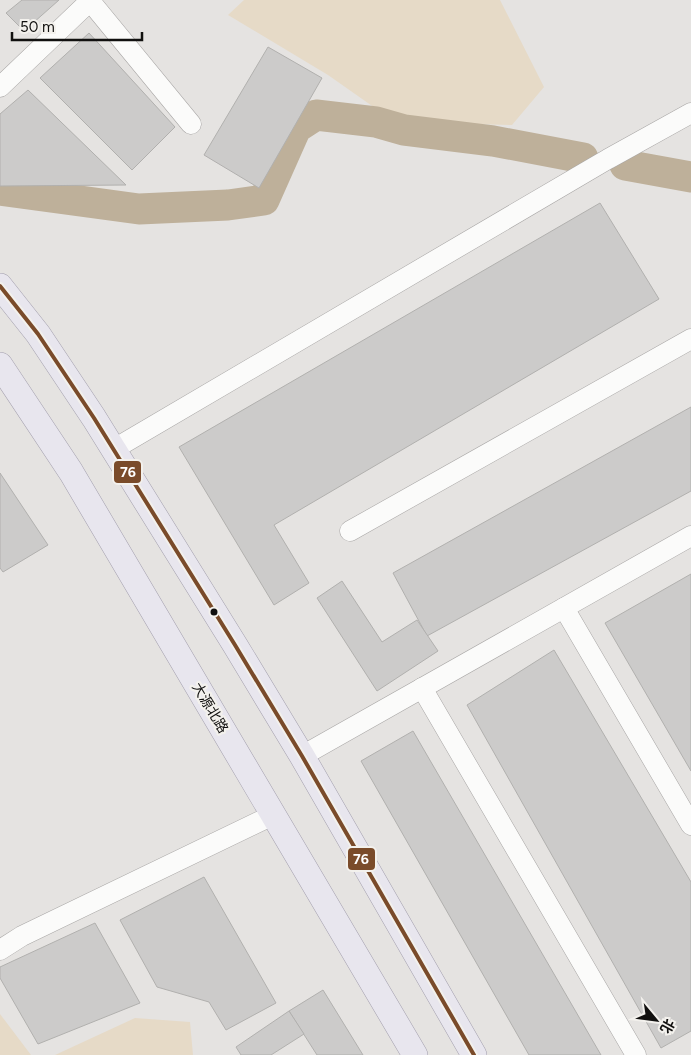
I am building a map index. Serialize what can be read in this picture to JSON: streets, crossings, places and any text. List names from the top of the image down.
{
  "streets": {
    "main road": ["大源北路"]
  },
  "lines": ["transit line 76"],
  "scale_bar": "50 m",
  "north": "bottom right"
}
